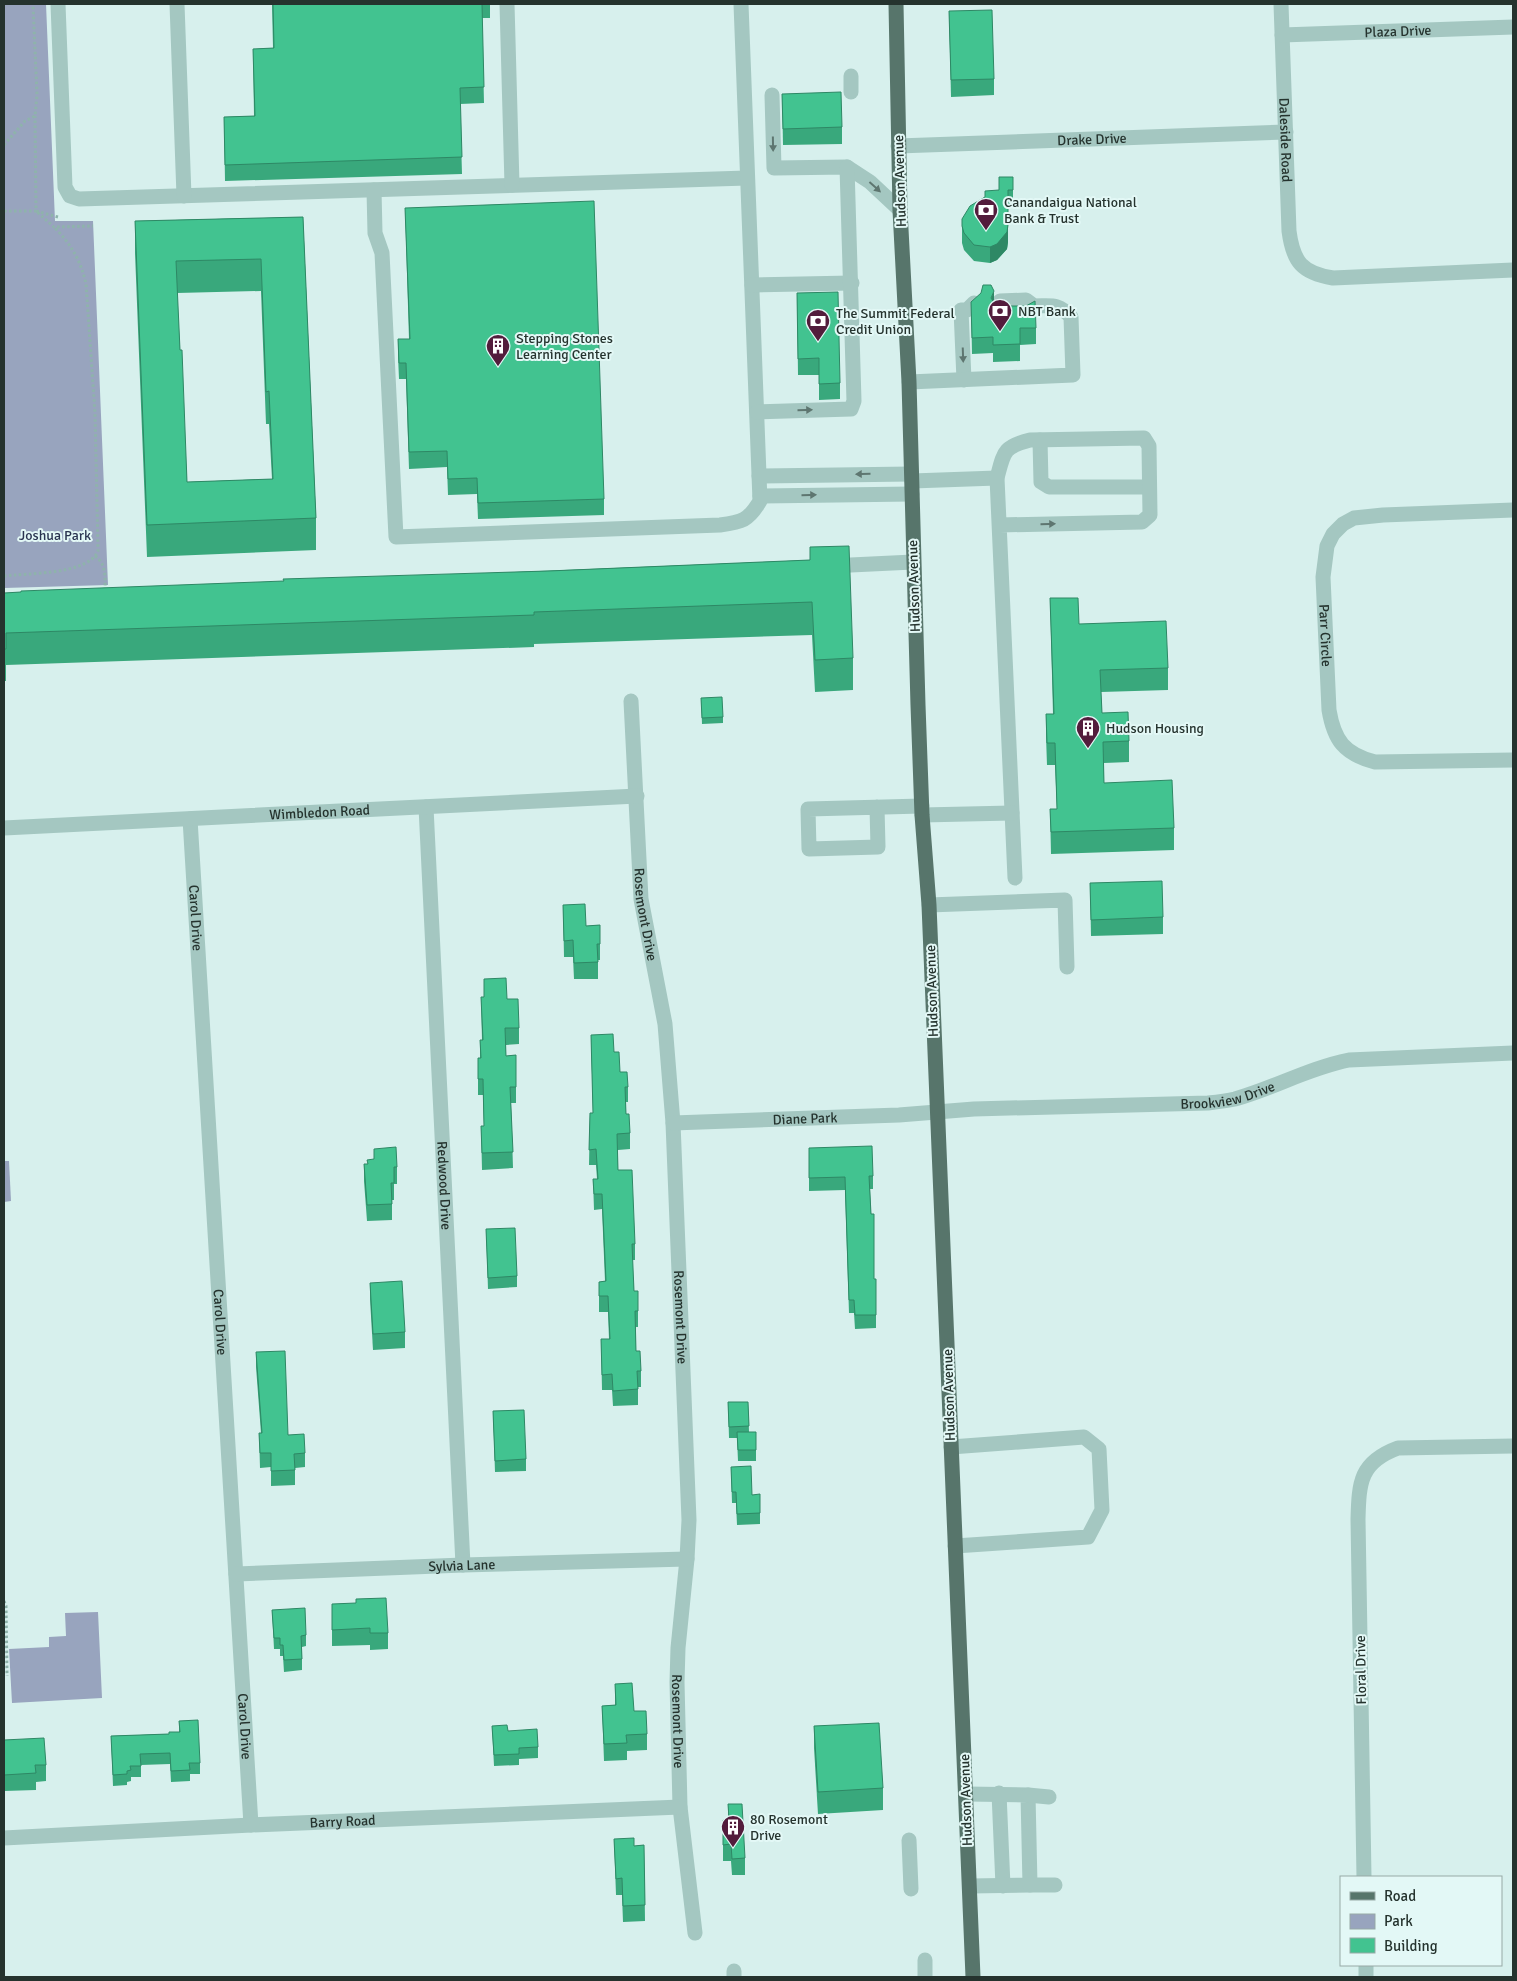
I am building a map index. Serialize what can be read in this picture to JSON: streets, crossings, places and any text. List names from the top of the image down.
{
  "streets": {
    "main road": ["Hudson Avenue"],
    "street": [
      "Plaza Drive",
      "Drake Drive",
      "Daleside Road",
      "Parr Circle",
      "Wimbledon Road",
      "Rosemont Drive",
      "Carol Drive",
      "Brookview Drive",
      "Diane Park",
      "Redwood Drive",
      "Sylvia Lane",
      "Floral Drive",
      "Barry Road"
    ]
  },
  "crossings": [
    ["Plaza Drive", "Daleside Road"],
    ["Drake Drive", "Daleside Road"],
    ["Drake Drive", "Hudson Avenue"],
    ["Hudson Avenue", "Brookview Drive"],
    ["Hudson Avenue", "Diane Park"],
    ["Wimbledon Road", "Rosemont Drive"],
    ["Wimbledon Road", "Carol Drive"],
    ["Wimbledon Road", "Redwood Drive"],
    ["Rosemont Drive", "Diane Park"],
    ["Rosemont Drive", "Sylvia Lane"],
    ["Rosemont Drive", "Barry Road"],
    ["Carol Drive", "Sylvia Lane"],
    ["Carol Drive", "Barry Road"],
    ["Brookview Drive", "Diane Park"],
    ["Redwood Drive", "Sylvia Lane"]
  ],
  "parks": ["Joshua Park"],
  "places": {
    "bank": ["Canandaigua National Bank & Trust", "NBT Bank", "The Summit Federal Credit Union"],
    "building": ["Stepping Stones Learning Center", "Hudson Housing", "80 Rosemont Drive"]
  },
  "legend": ["Road", "Park", "Building"]
}
